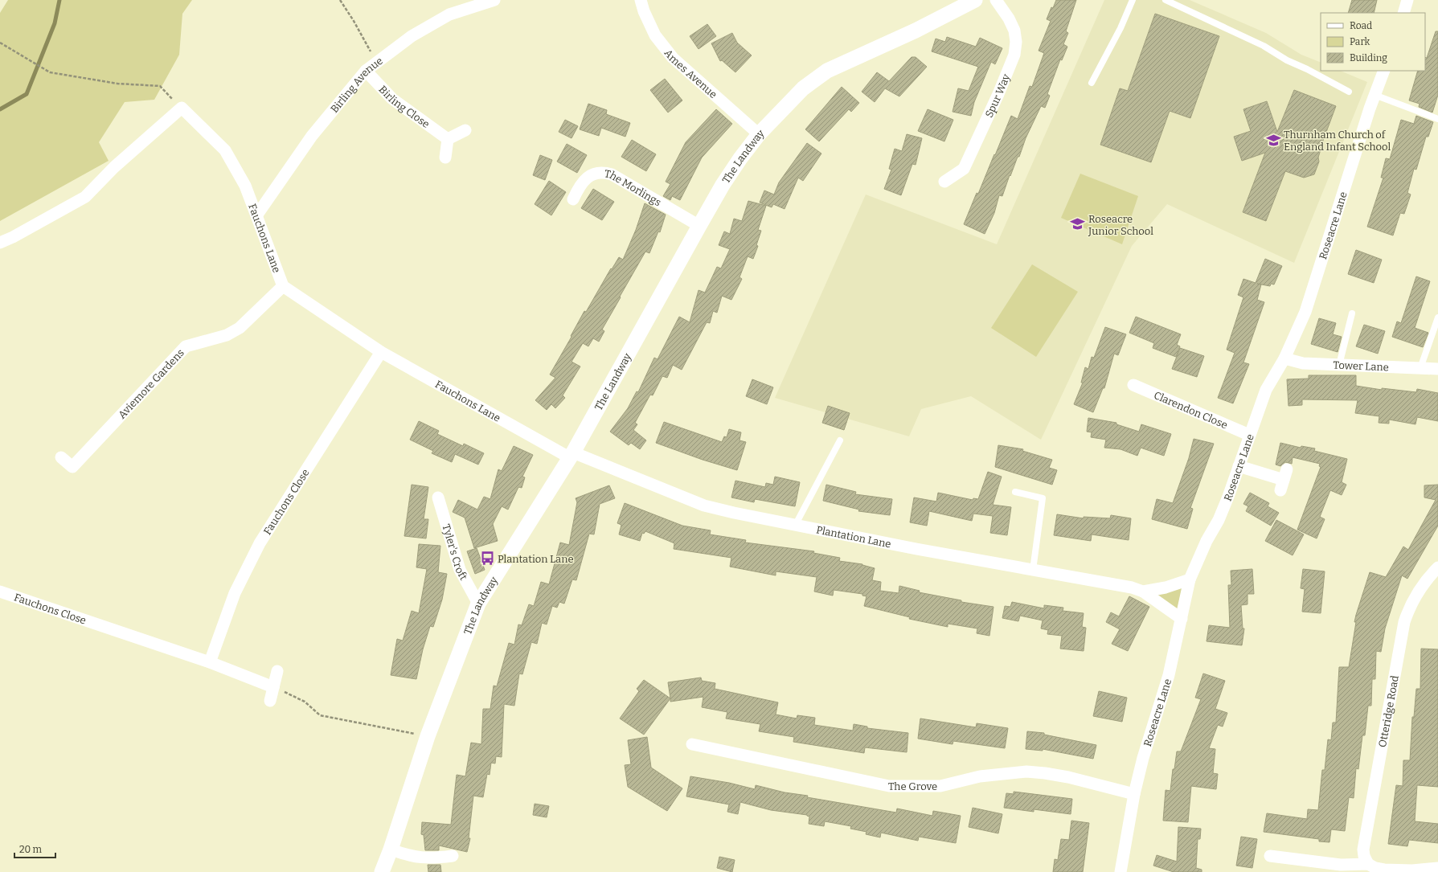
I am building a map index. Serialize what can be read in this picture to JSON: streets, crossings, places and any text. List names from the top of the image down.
{
  "streets": {
    "street": [
      "Ames Avenue",
      "Birling Avenue",
      "Spur Way",
      "Birling Close",
      "The Landway",
      "The Morlings",
      "Roseacre Lane",
      "Fauchons Lane",
      "Tower Lane",
      "Aviemore Gardens",
      "Clarendon Close",
      "Fauchons Close",
      "Plantation Lane",
      "Tyler's Croft",
      "Otteridge Road",
      "The Grove"
    ]
  },
  "crossings": [
    ["Ames Avenue", "The Landway"],
    ["Birling Avenue", "Birling Close"],
    ["Birling Avenue", "Fauchons Lane"],
    ["The Landway", "The Morlings"],
    ["The Landway", "Fauchons Lane"],
    ["The Landway", "Plantation Lane"],
    ["The Landway", "Tyler's Croft"],
    ["Roseacre Lane", "Tower Lane"],
    ["Roseacre Lane", "Clarendon Close"],
    ["Roseacre Lane", "Plantation Lane"],
    ["Roseacre Lane", "The Grove"],
    ["Fauchons Lane", "Aviemore Gardens"],
    ["Fauchons Lane", "Fauchons Close"],
    ["Fauchons Lane", "Plantation Lane"]
  ],
  "places": {
    "school or university": ["Thurnham Church of England Infant School", "Roseacre Junior School"],
    "bus stop": ["Plantation Lane"]
  },
  "legend": ["Road", "Park", "Building"],
  "scale_bar": "20 m"
}
